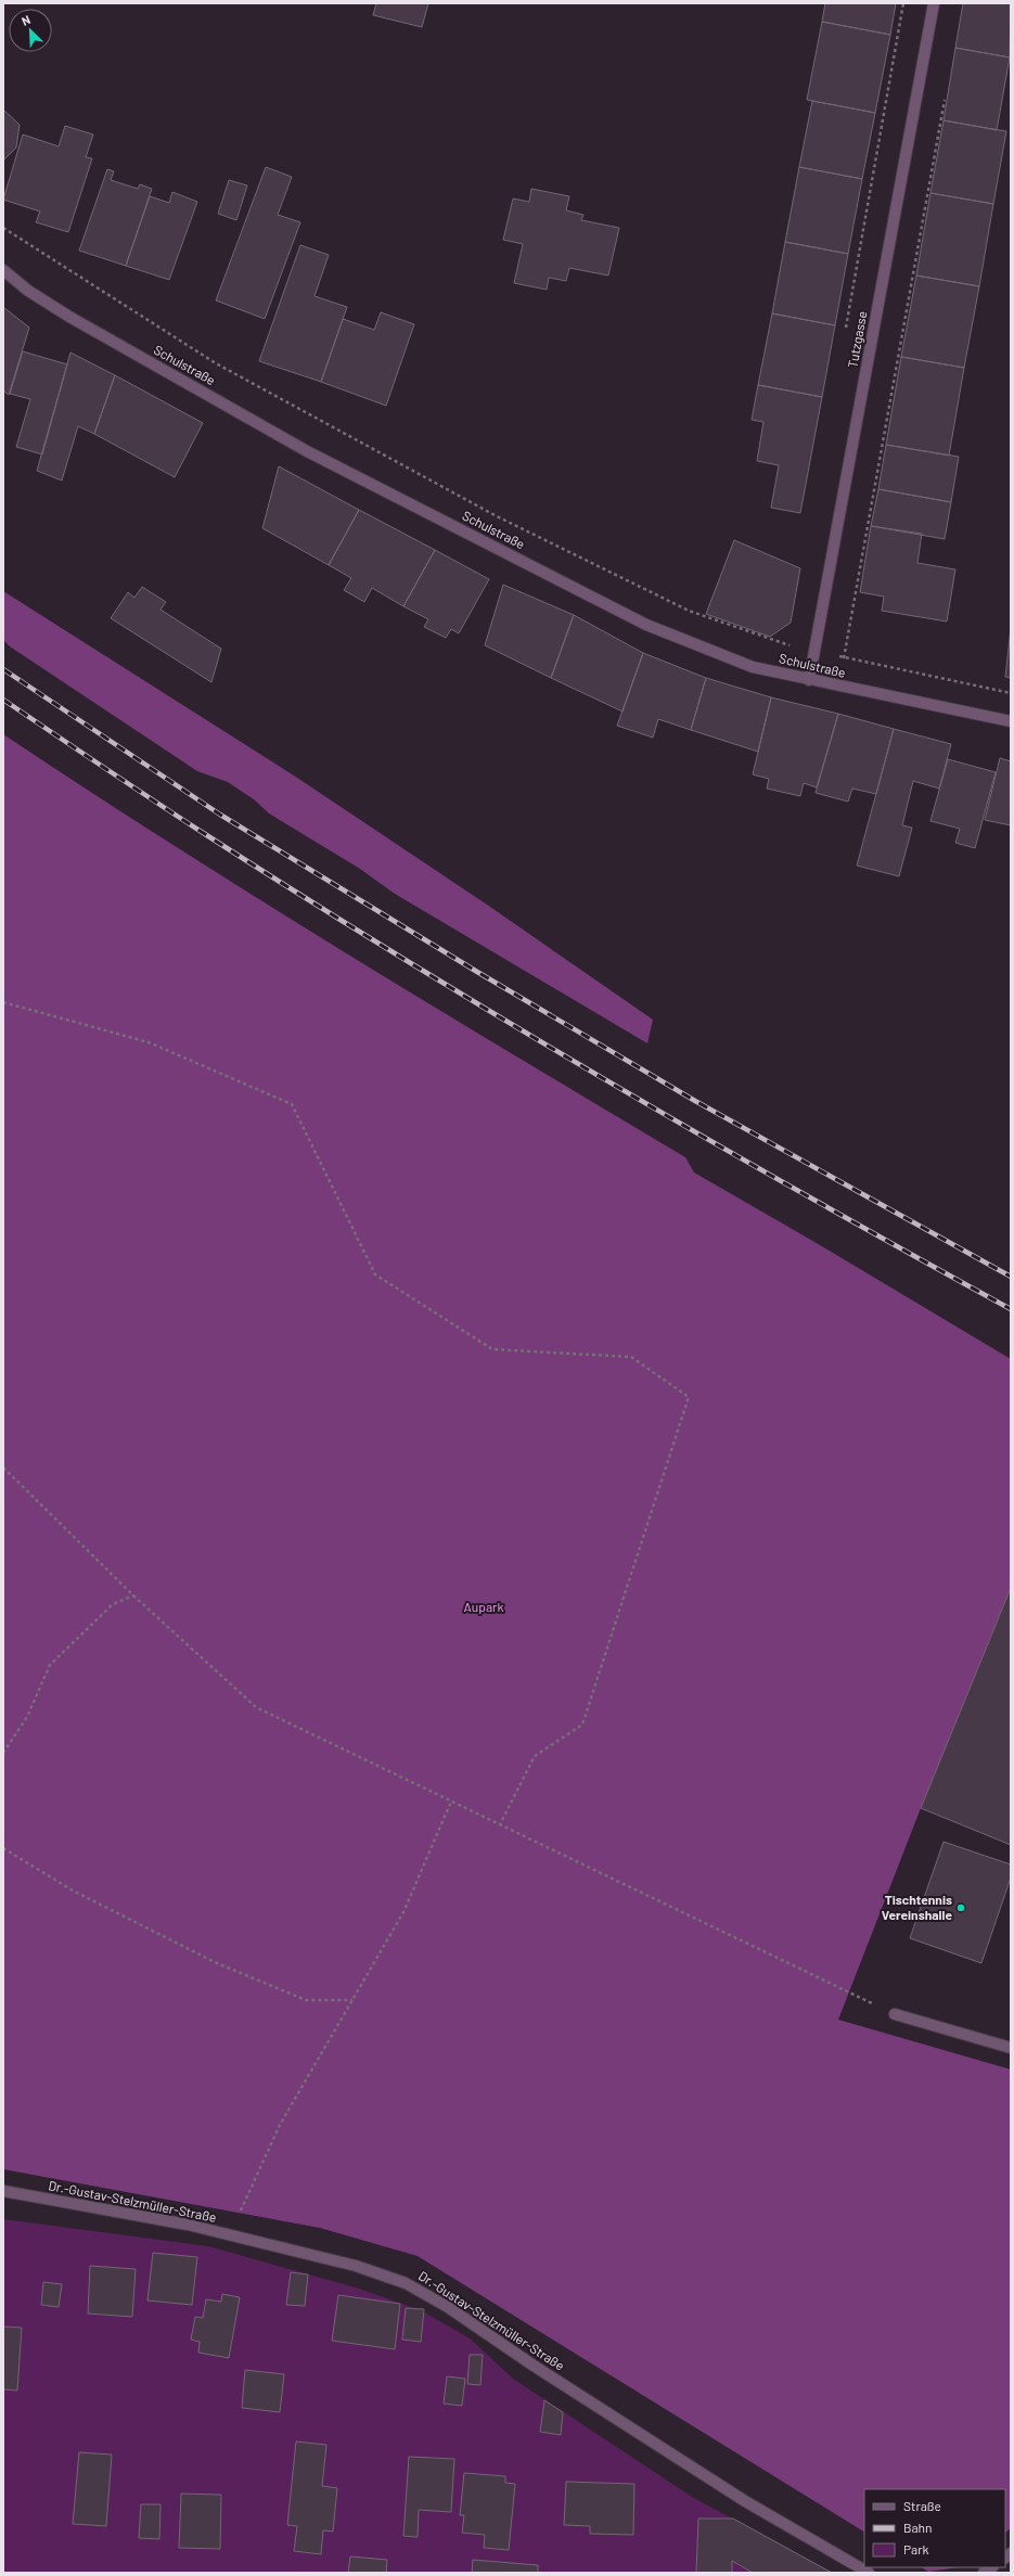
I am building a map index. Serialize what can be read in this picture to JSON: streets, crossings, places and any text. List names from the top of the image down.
{
  "streets": {
    "street": ["Tutzgasse", "Schulstraße", "Dr.-Gustav-Stelzmüller-Straße"]
  },
  "crossings": [
    ["Tutzgasse", "Schulstraße"]
  ],
  "parks": ["Aupark"],
  "places": ["Tischtennis Vereinshalle"],
  "legend": ["Straße", "Bahn", "Park"],
  "north": "top left"
}
